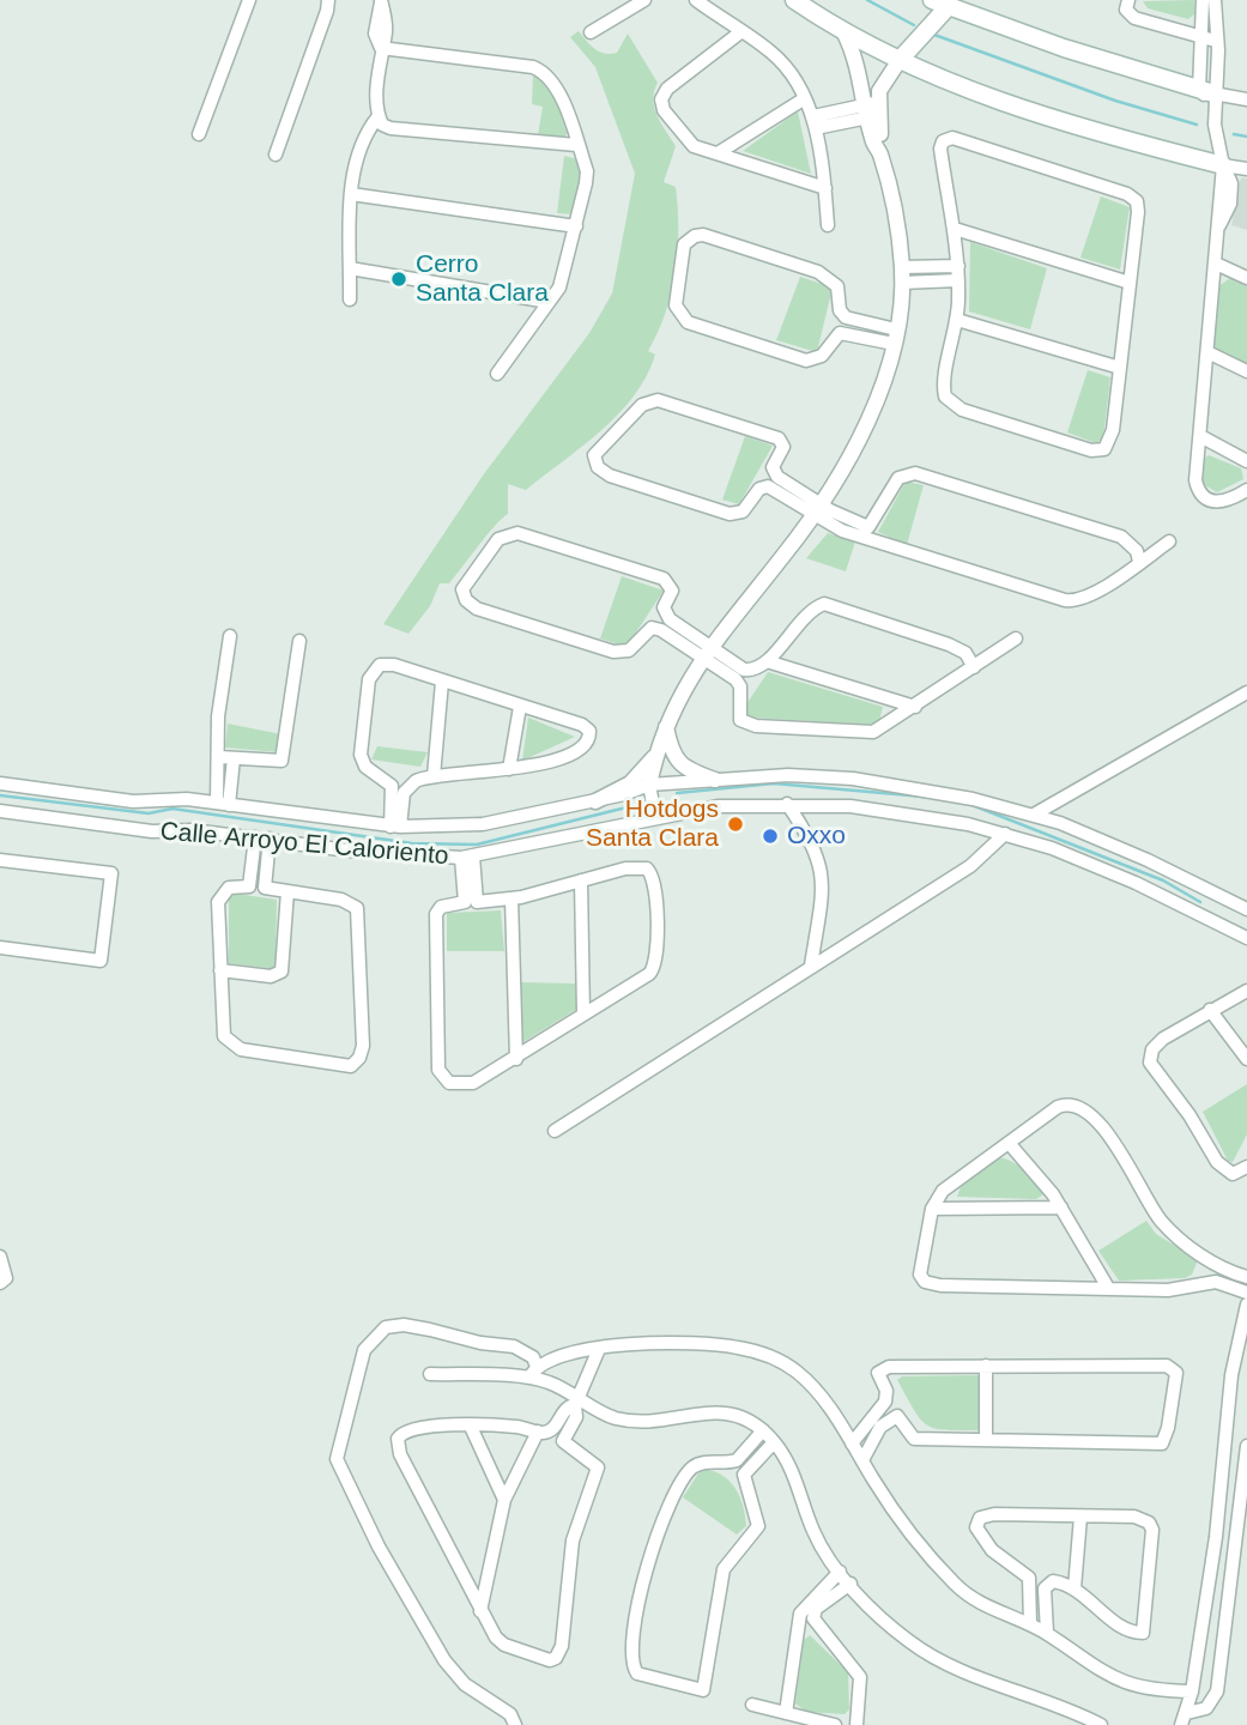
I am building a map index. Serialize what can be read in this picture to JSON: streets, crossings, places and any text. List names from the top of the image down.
{
  "streets": {
    "street": ["Calle Arroyo El Caloriento"]
  },
  "places": ["Cerro Santa Clara", "Hotdogs Santa Clara", "Oxxo"]
}
